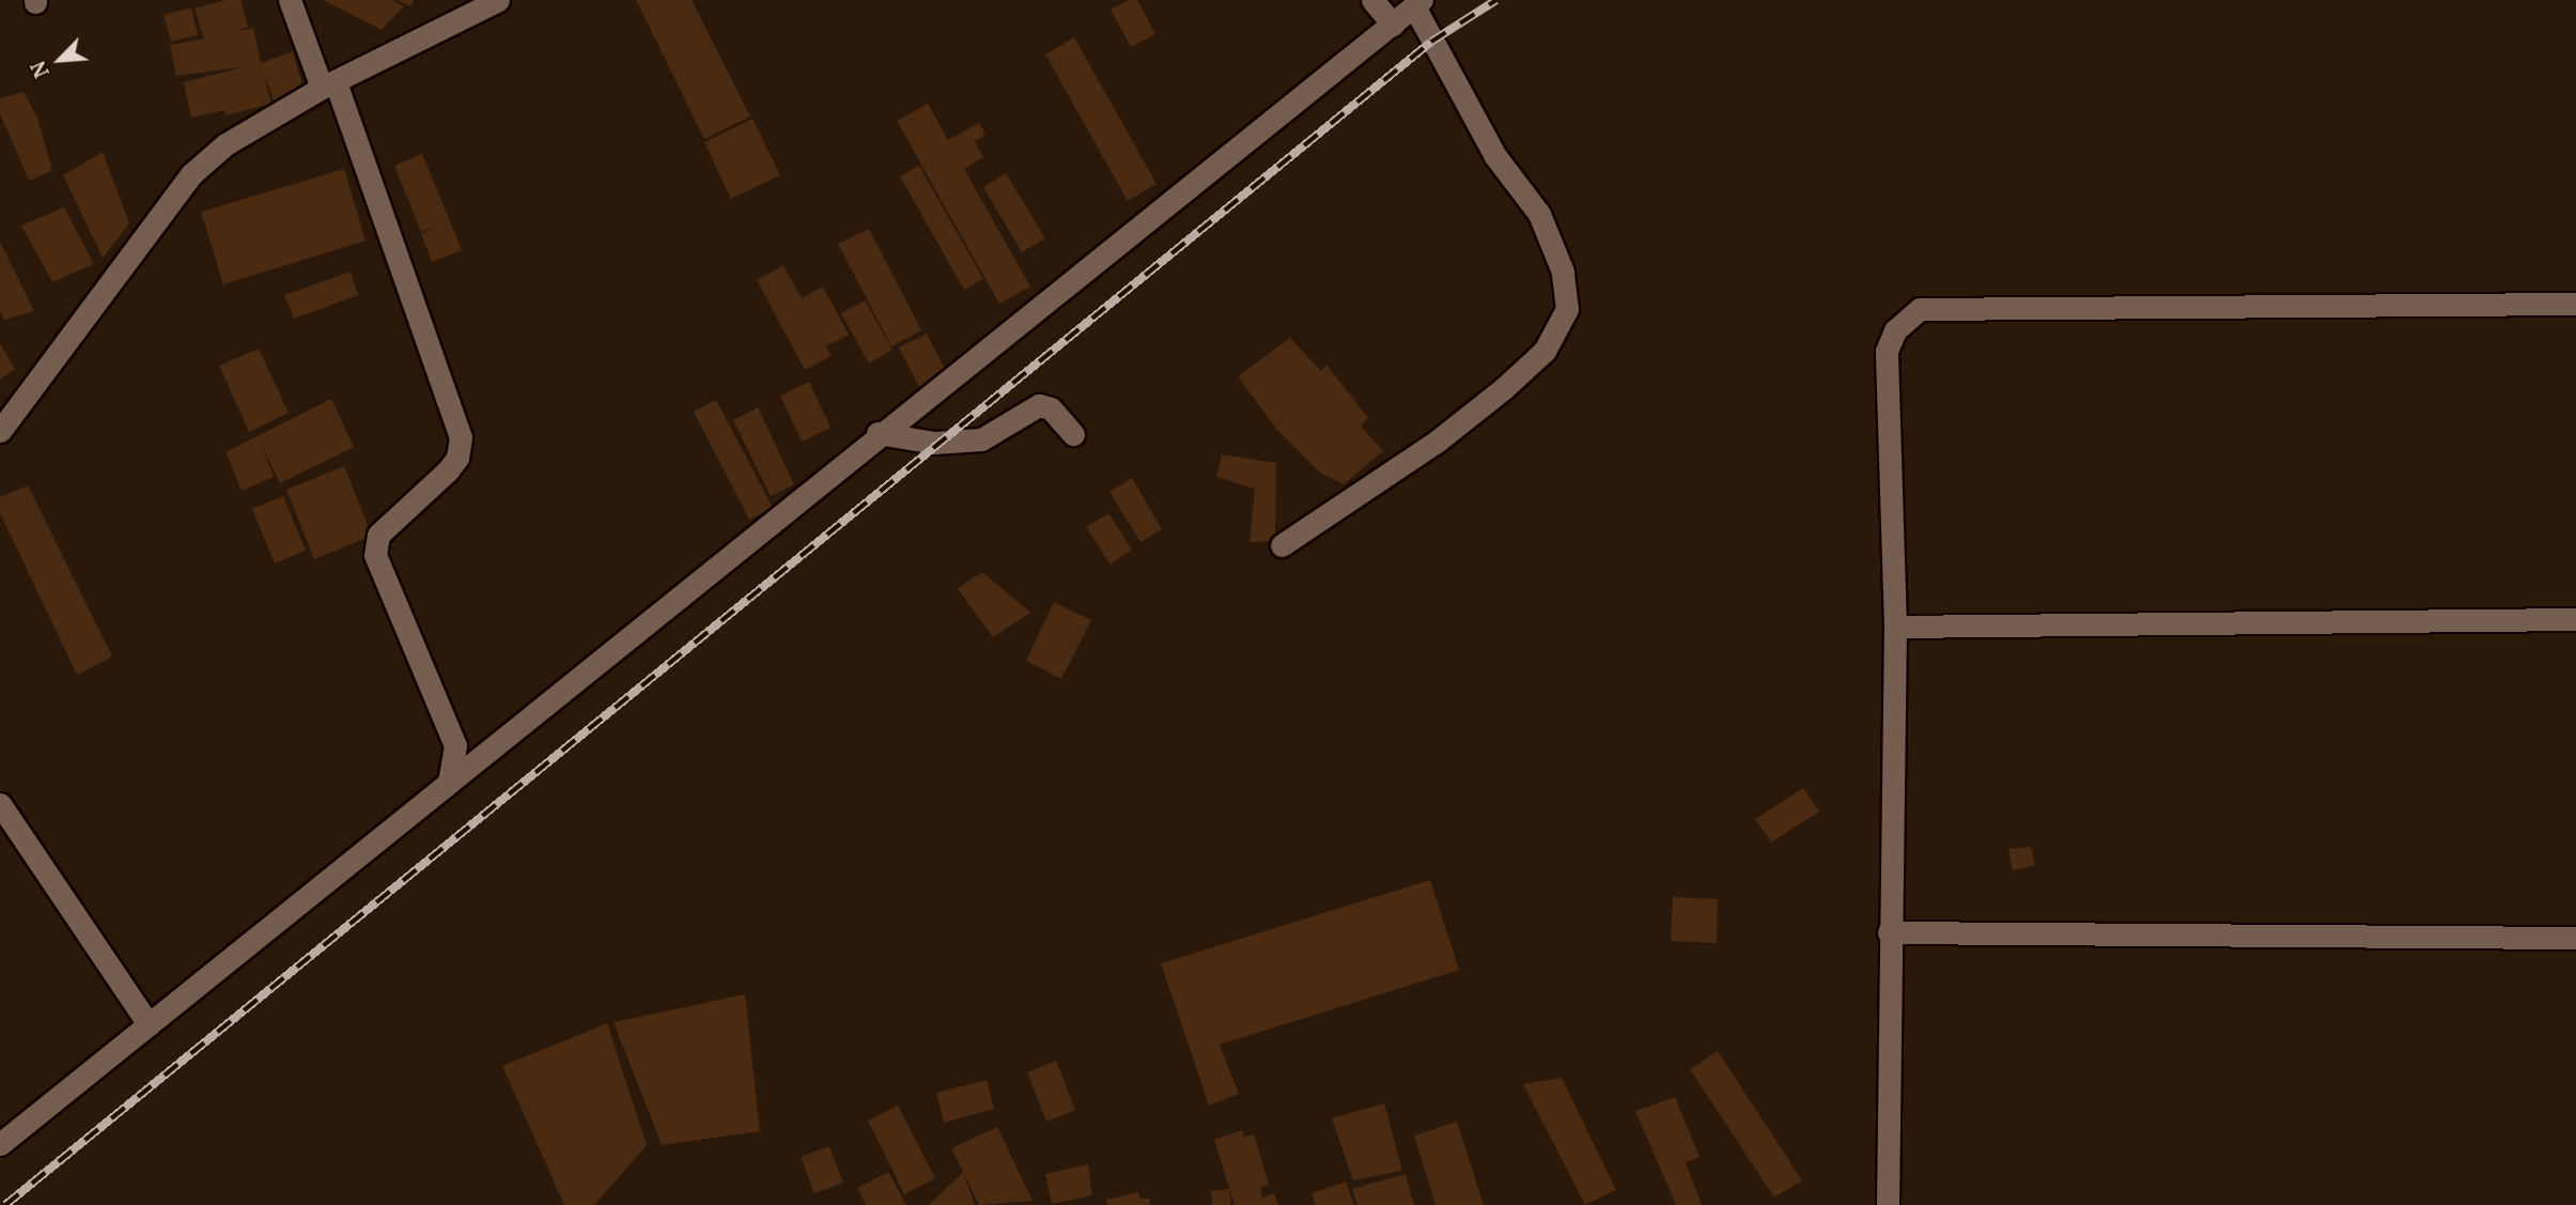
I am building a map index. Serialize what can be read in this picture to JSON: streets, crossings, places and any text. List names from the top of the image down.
{
  "north": "bottom left"
}
